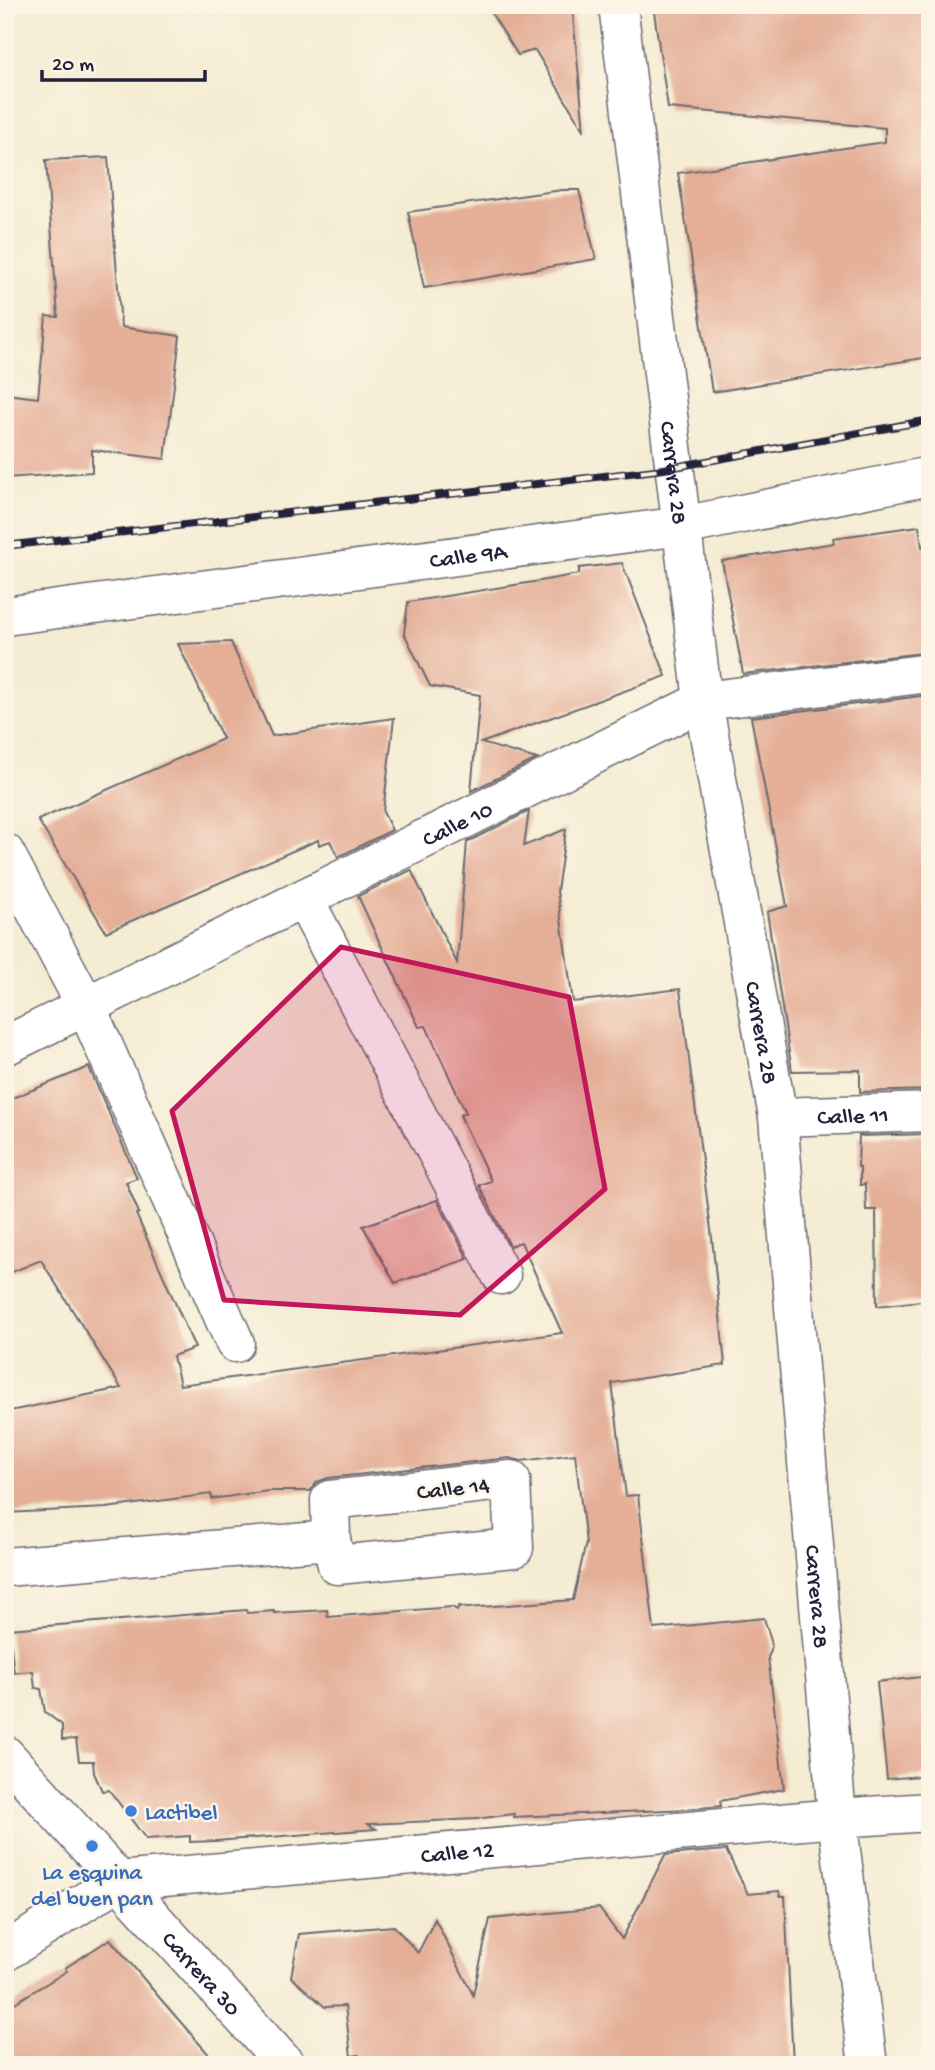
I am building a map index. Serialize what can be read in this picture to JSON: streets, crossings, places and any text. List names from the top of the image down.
{
  "streets": {
    "street": [
      "Carrera 28",
      "Calle 9A",
      "Calle 10",
      "Calle 11",
      "Calle 14",
      "Calle 12",
      "Carrera 30"
    ]
  },
  "crossings": [
    ["Carrera 28", "Calle 9A"],
    ["Carrera 28", "Calle 10"],
    ["Carrera 28", "Calle 11"],
    ["Carrera 28", "Calle 12"],
    ["Calle 12", "Carrera 30"]
  ],
  "places": ["Lactibel", "La esquina del buen pan"],
  "scale_bar": "20 m"
}
